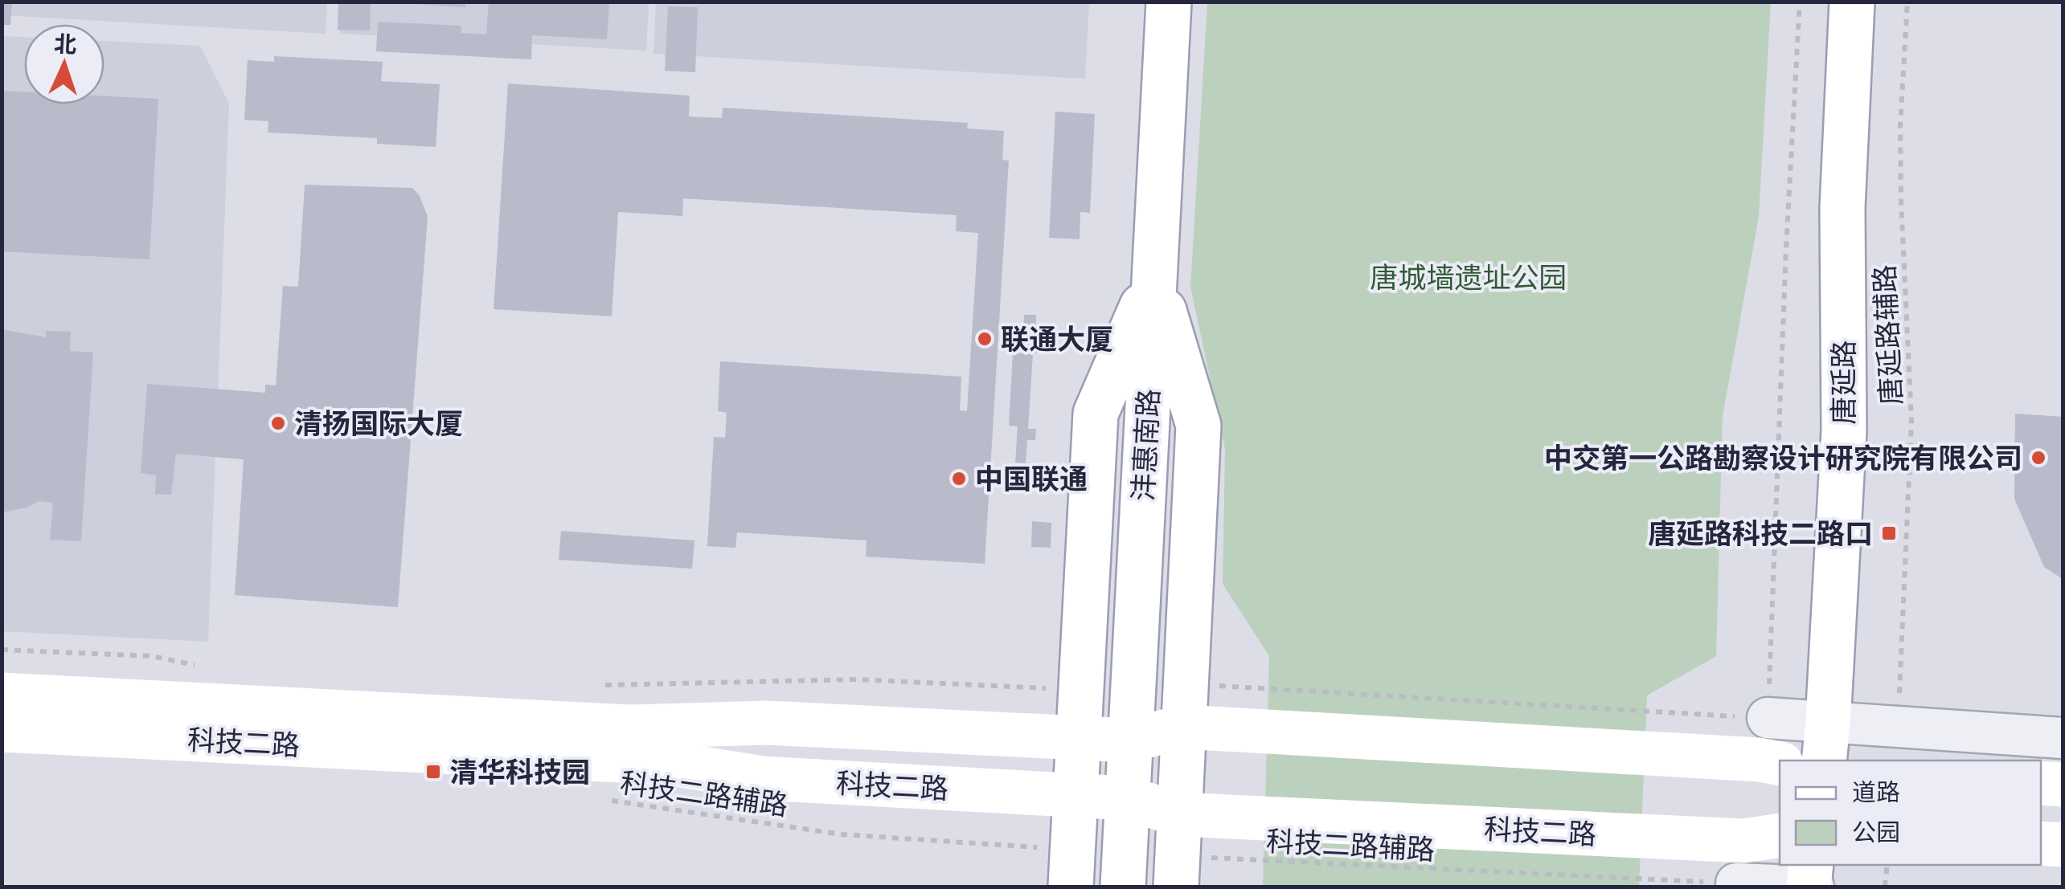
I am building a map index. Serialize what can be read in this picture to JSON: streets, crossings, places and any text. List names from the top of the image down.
{
  "streets": {
    "main road": ["唐延路", "沣惠南路", "科技二路"],
    "path": ["唐延路辅路", "科技二路辅路"]
  },
  "crossings": [
    ["沣惠南路", "科技二路"],
    ["科技二路", "科技二路辅路"]
  ],
  "parks": ["唐城墙遗址公园"],
  "places": {
    "other": [
      "联通大厦",
      "清扬国际大厦",
      "中交第一公路勘察设计研究院有限公司",
      "中国联通"
    ],
    "transit": ["唐延路科技二路口", "清华科技园"]
  },
  "legend": ["道路", "公园"],
  "north": "top"
}
